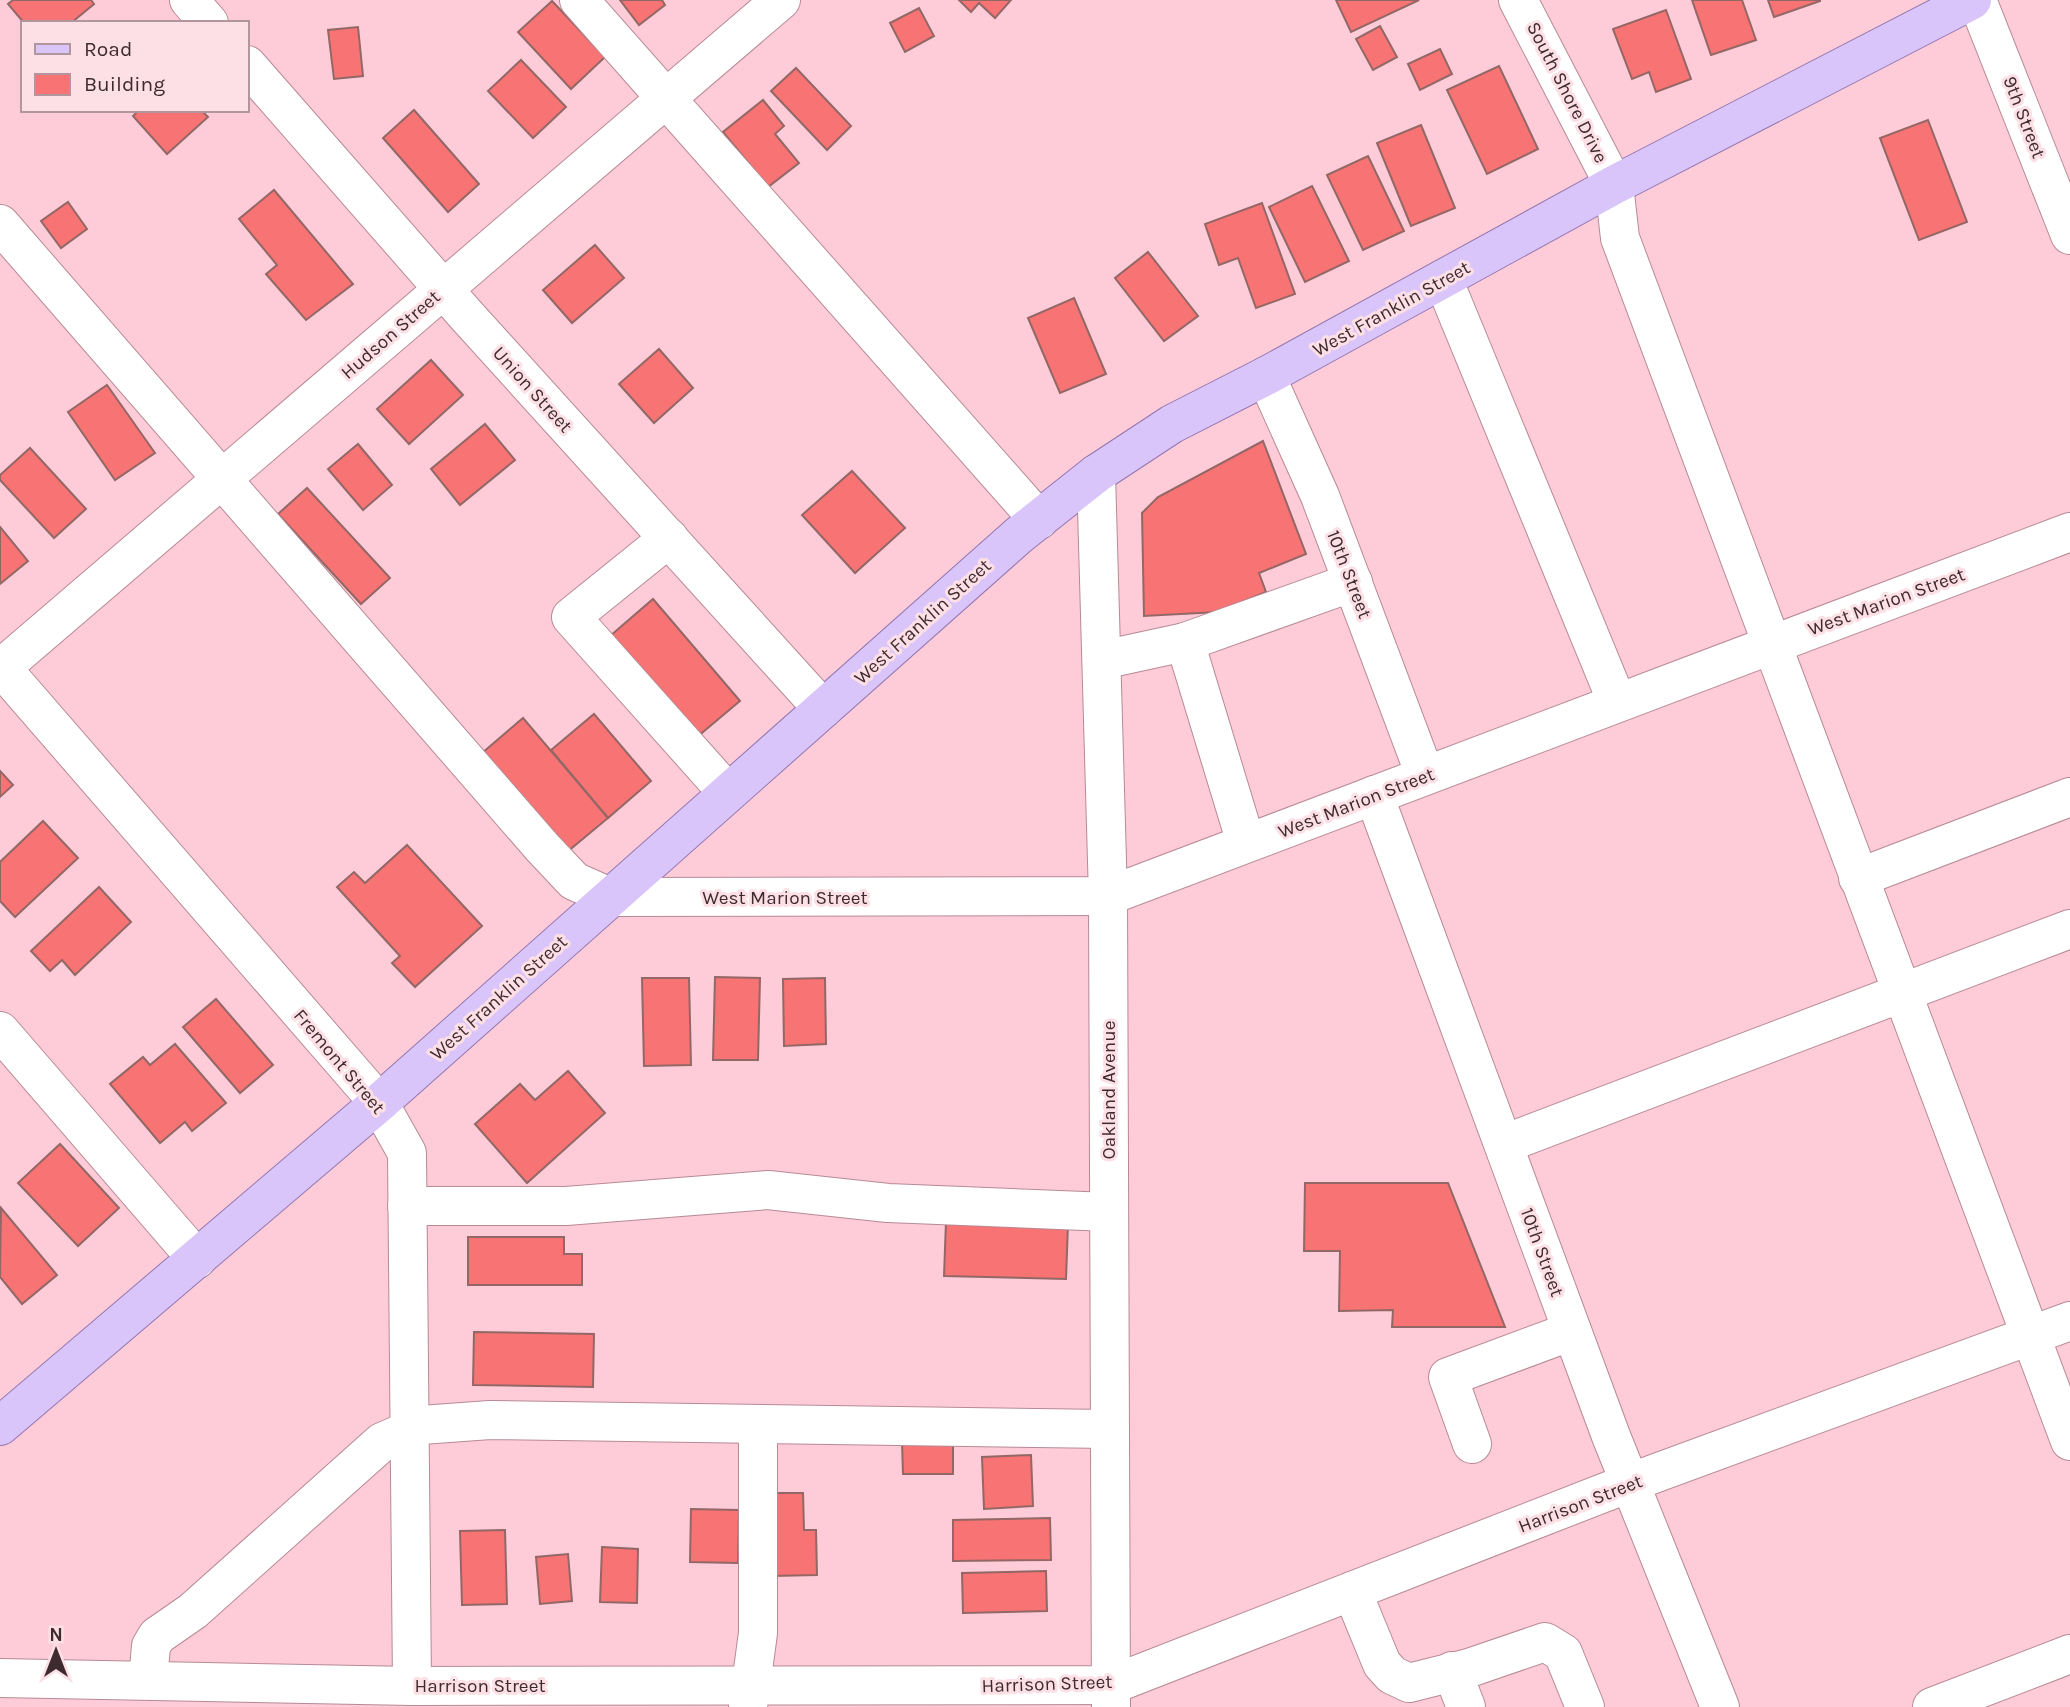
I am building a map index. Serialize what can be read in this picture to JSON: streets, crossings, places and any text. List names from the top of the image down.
{
  "streets": {
    "main road": ["West Franklin Street"],
    "street": [
      "South Shore Drive",
      "9th Street",
      "Hudson Street",
      "Union Street",
      "10th Street",
      "West Marion Street",
      "Fremont Street",
      "Oakland Avenue",
      "Harrison Street"
    ]
  },
  "crossings": [
    ["South Shore Drive", "West Franklin Street"],
    ["9th Street", "West Franklin Street"],
    ["West Franklin Street", "Union Street"],
    ["West Franklin Street", "10th Street"],
    ["West Franklin Street", "West Marion Street"],
    ["West Franklin Street", "Fremont Street"],
    ["West Franklin Street", "Oakland Avenue"],
    ["Hudson Street", "Union Street"],
    ["Hudson Street", "Fremont Street"],
    ["10th Street", "West Marion Street"],
    ["10th Street", "Harrison Street"],
    ["West Marion Street", "Oakland Avenue"],
    ["Fremont Street", "Harrison Street"],
    ["Oakland Avenue", "Harrison Street"]
  ],
  "legend": ["Road", "Building"],
  "north": "top"
}
